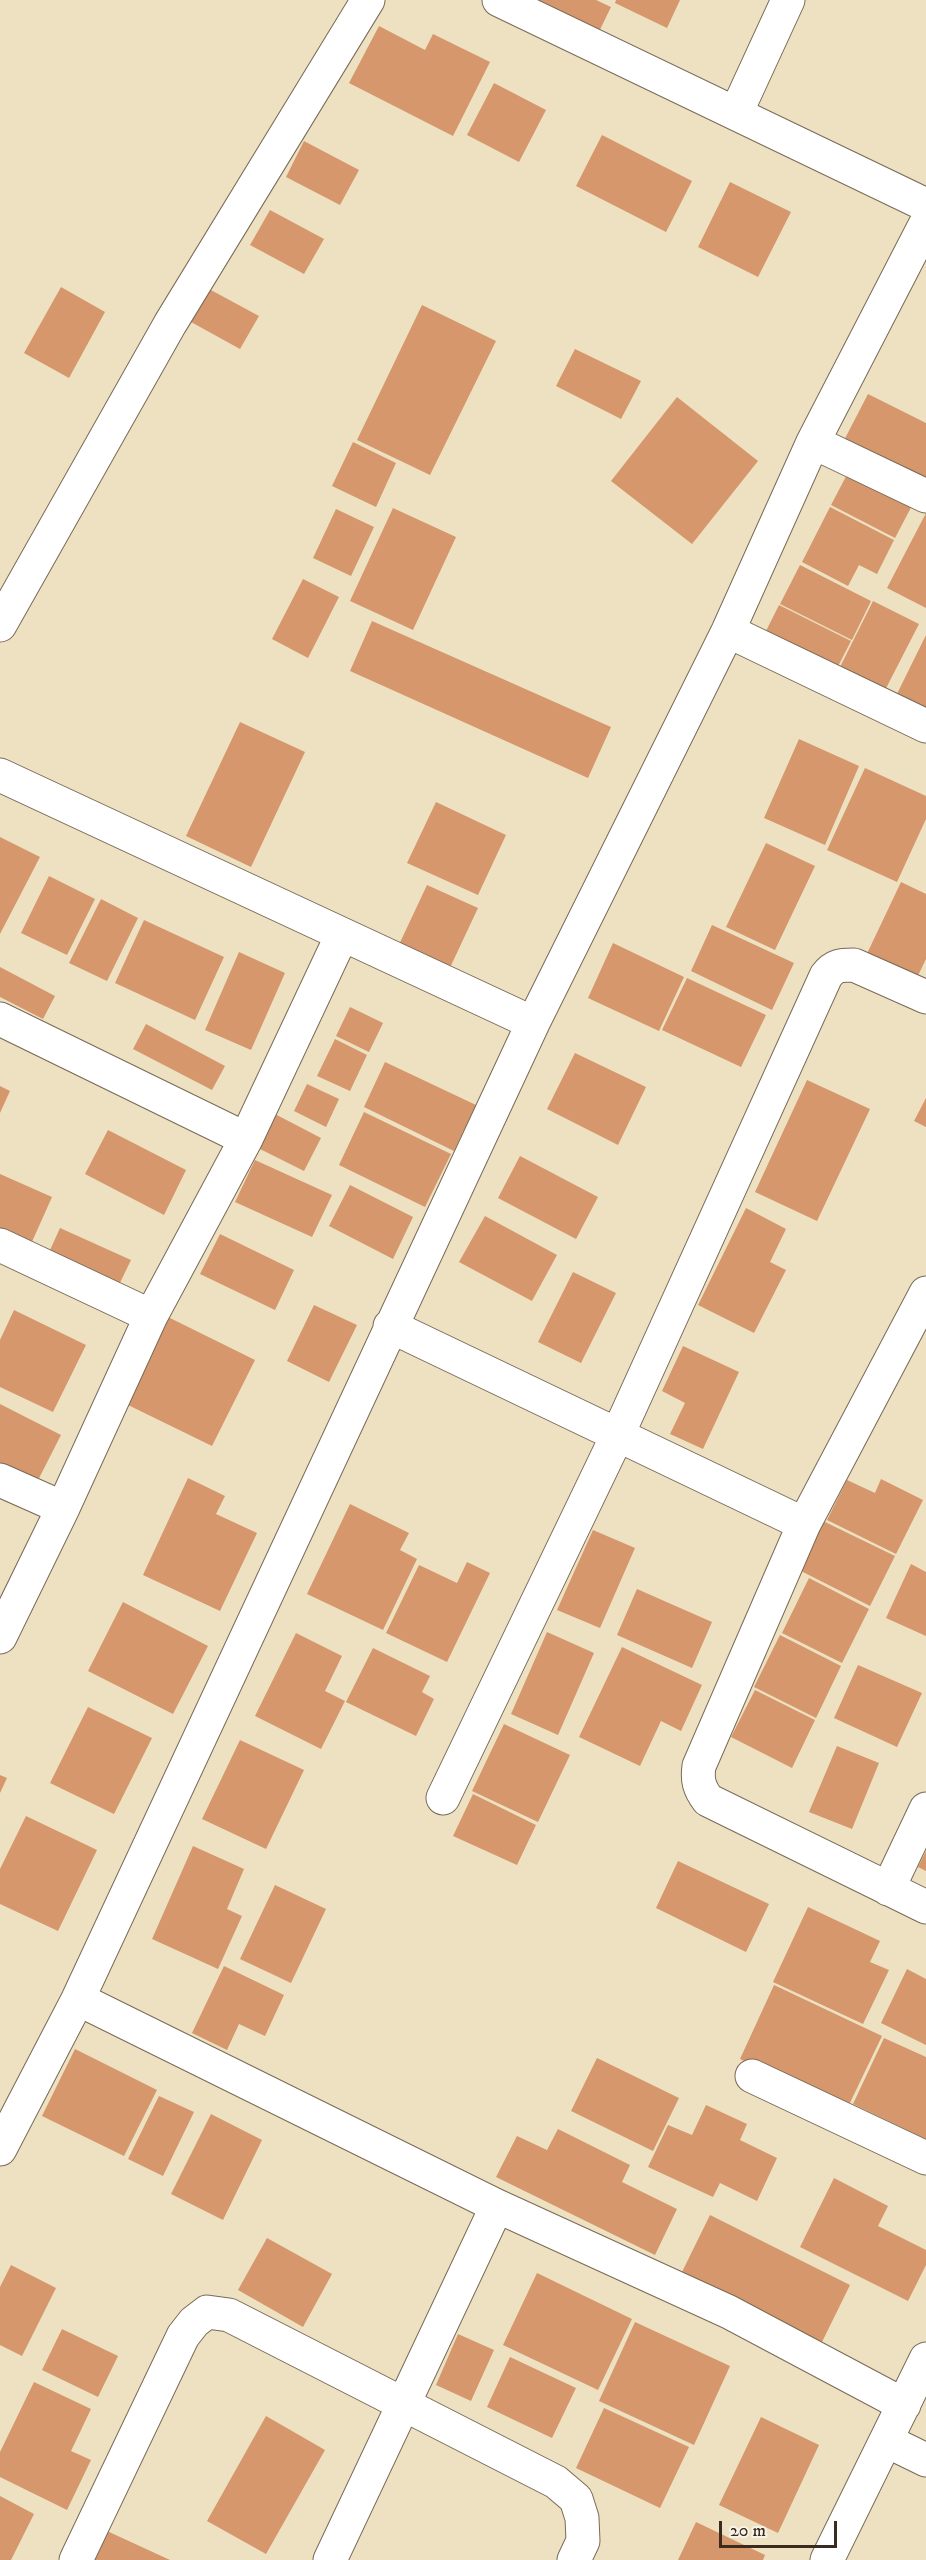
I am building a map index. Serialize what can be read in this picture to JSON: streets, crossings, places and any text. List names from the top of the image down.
{
  "scale_bar": "20 m"
}
